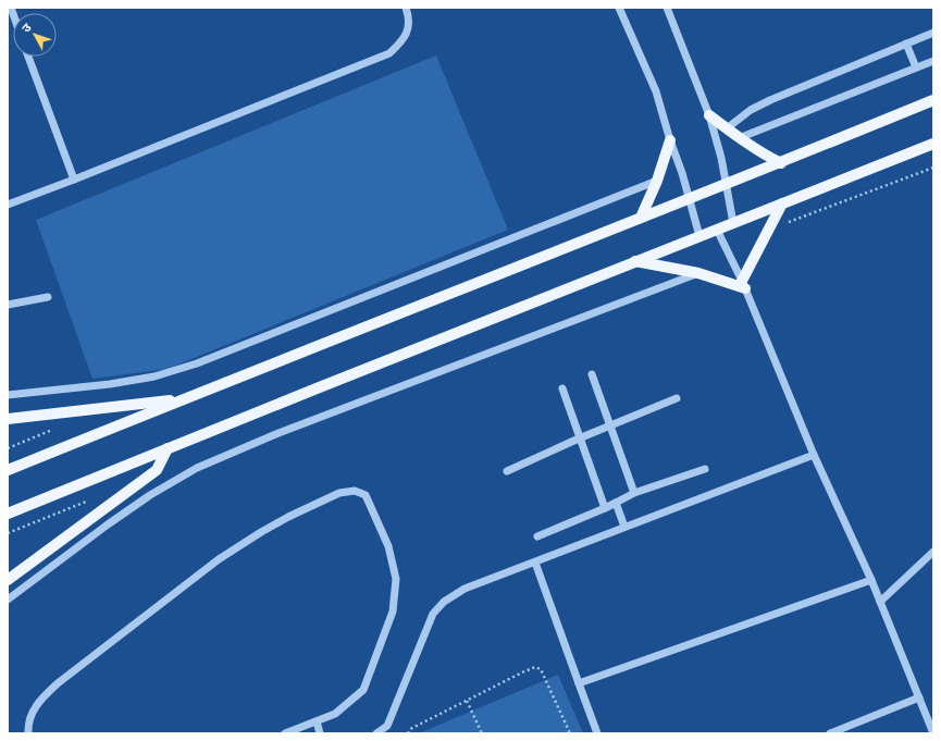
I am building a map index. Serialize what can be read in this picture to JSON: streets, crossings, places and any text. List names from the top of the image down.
{
  "north": "top left"
}
